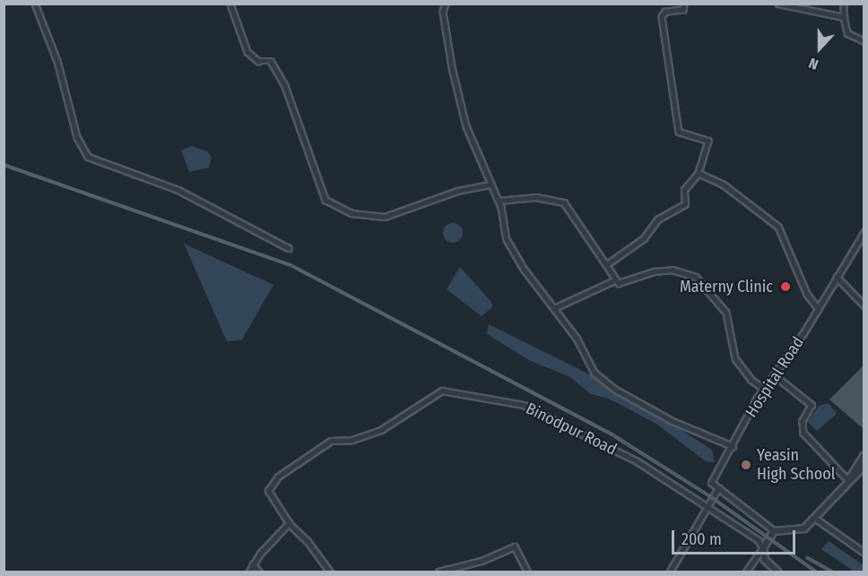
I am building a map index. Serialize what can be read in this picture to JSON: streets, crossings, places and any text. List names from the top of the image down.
{
  "streets": {
    "street": ["Hospital Road", "Binodpur Road"]
  },
  "places": ["Materny Clinic", "Yeasin High School"],
  "scale_bar": "200 m",
  "north": "bottom"
}
